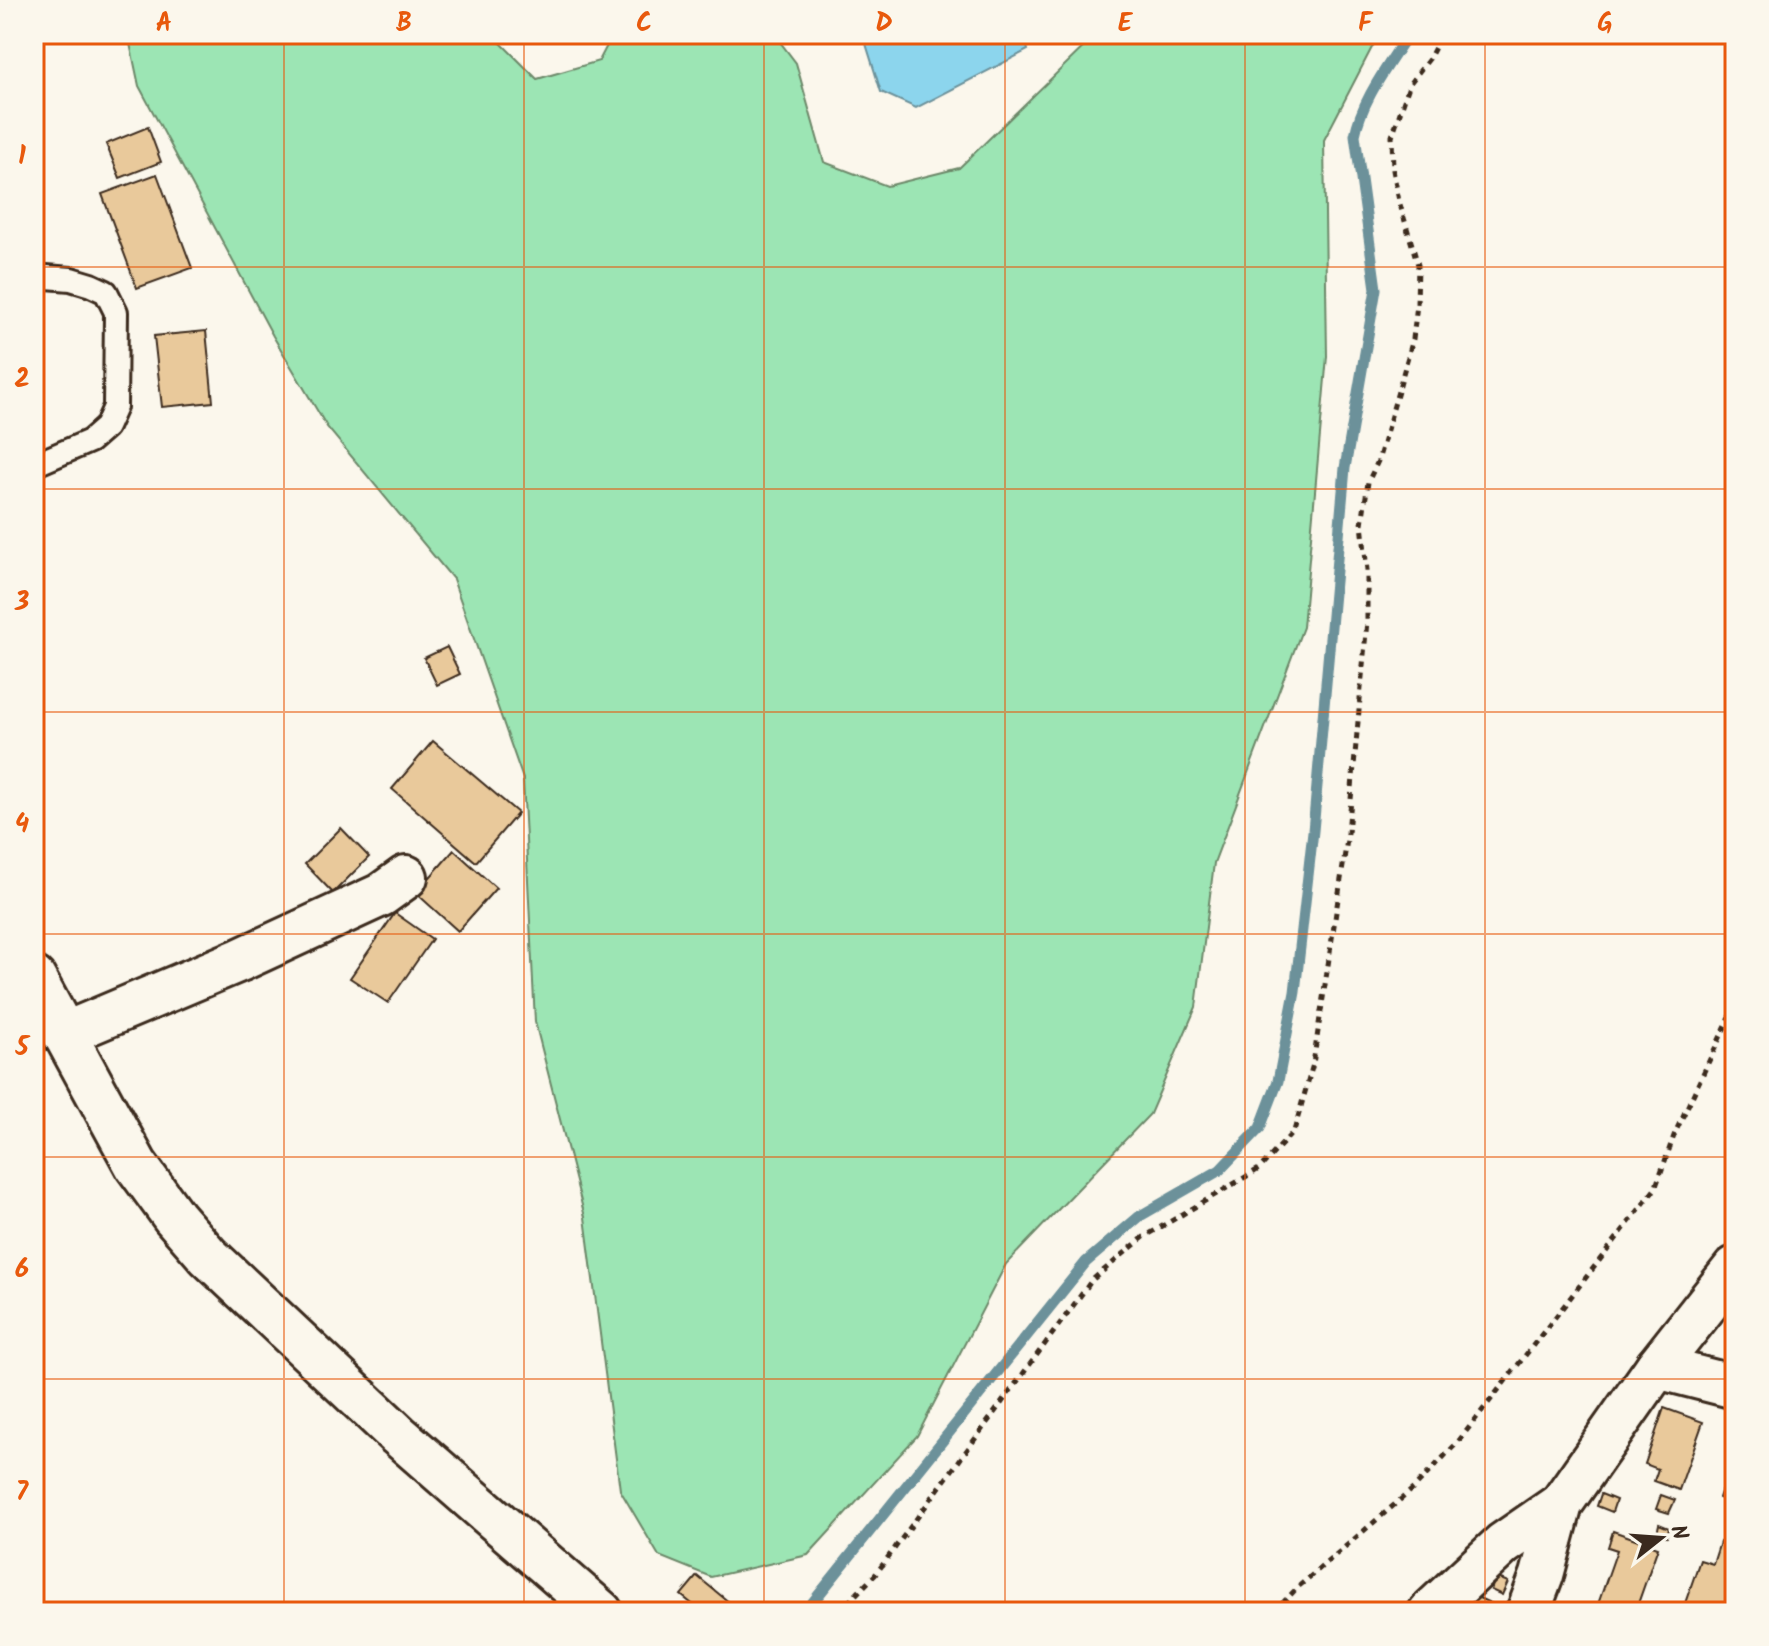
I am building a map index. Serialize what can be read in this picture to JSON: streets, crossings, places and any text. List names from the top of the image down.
{
  "north": "right",
  "grid": {
    "columns": [
      "A",
      "B",
      "C",
      "D",
      "E",
      "F",
      "G"
    ],
    "rows": [
      "1",
      "2",
      "3",
      "4",
      "5",
      "6",
      "7"
    ]
  }
}
